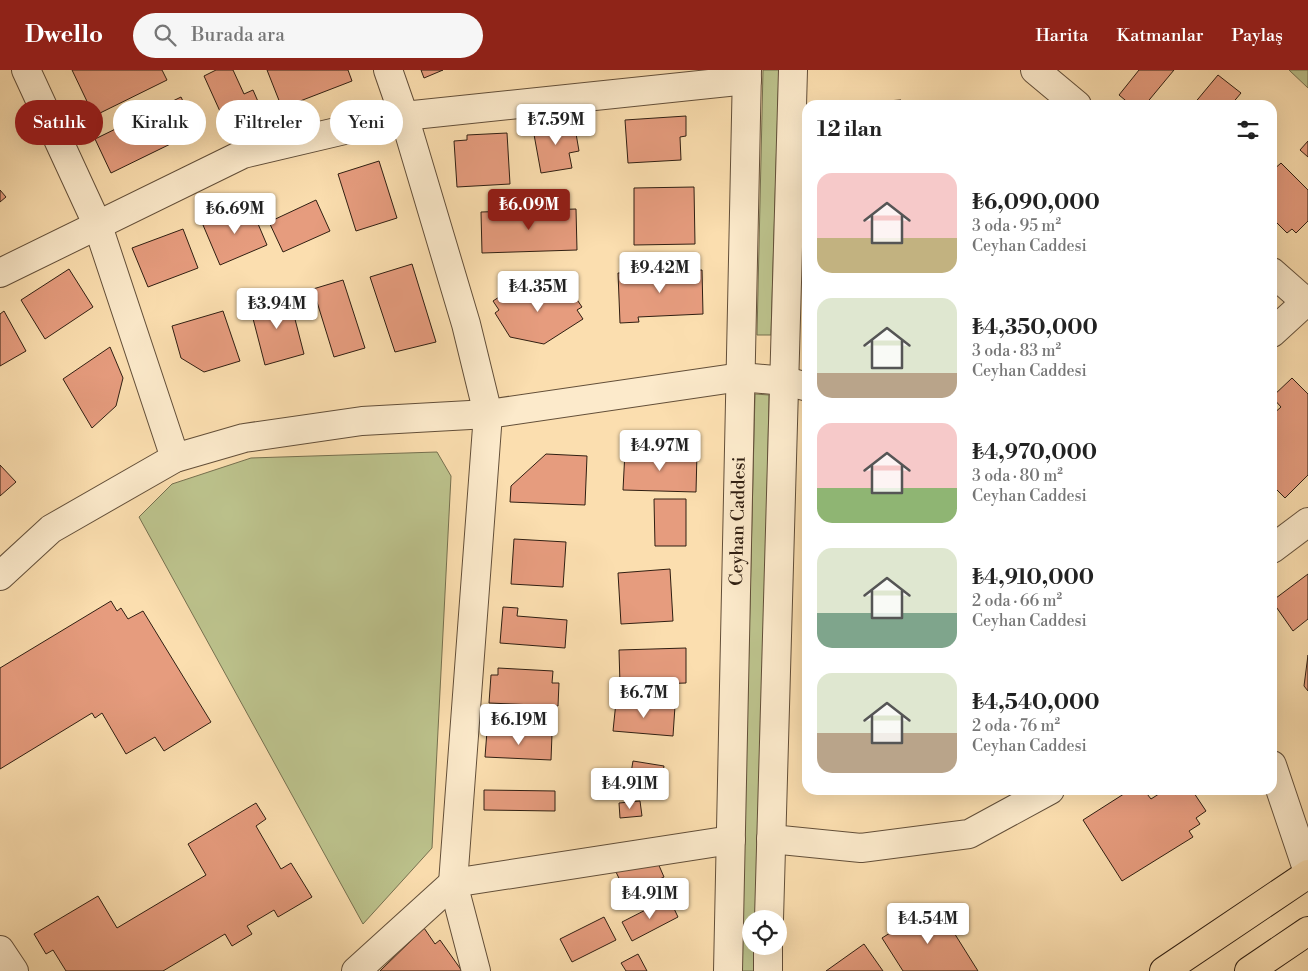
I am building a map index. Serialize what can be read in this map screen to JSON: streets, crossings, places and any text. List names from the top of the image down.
{
  "streets": {
    "street": ["Ceyhan Caddesi"]
  },
  "page": {
    "header": "Dwello",
    "search": "Burada ara",
    "nav": ["Harita", "Katmanlar", "Paylaş"],
    "chip": [
      "Satılık",
      "Kiralık",
      "Filtreler",
      "Yeni"
    ],
    "heading": "12 ilan",
    "price": [
      "₺7.59M",
      "₺6.09M",
      "₺6.69M",
      "₺9.42M",
      "₺4.35M",
      "₺3.94M",
      "₺4.97M",
      "₺6.7M",
      "₺6.19M",
      "₺4.91M",
      "₺4.91M",
      "₺4.54M"
    ],
    "list": [
      {
        "name": "₺6,090,000",
        "note": "3 oda · 95 m² · Ceyhan Caddesi"
      },
      {
        "name": "₺4,350,000",
        "note": "3 oda · 83 m² · Ceyhan Caddesi"
      },
      {
        "name": "₺4,970,000",
        "note": "3 oda · 80 m² · Ceyhan Caddesi"
      },
      {
        "name": "₺4,910,000",
        "note": "2 oda · 66 m² · Ceyhan Caddesi"
      },
      {
        "name": "₺4,540,000",
        "note": "2 oda · 76 m² · Ceyhan Caddesi"
      }
    ]
  }
}
